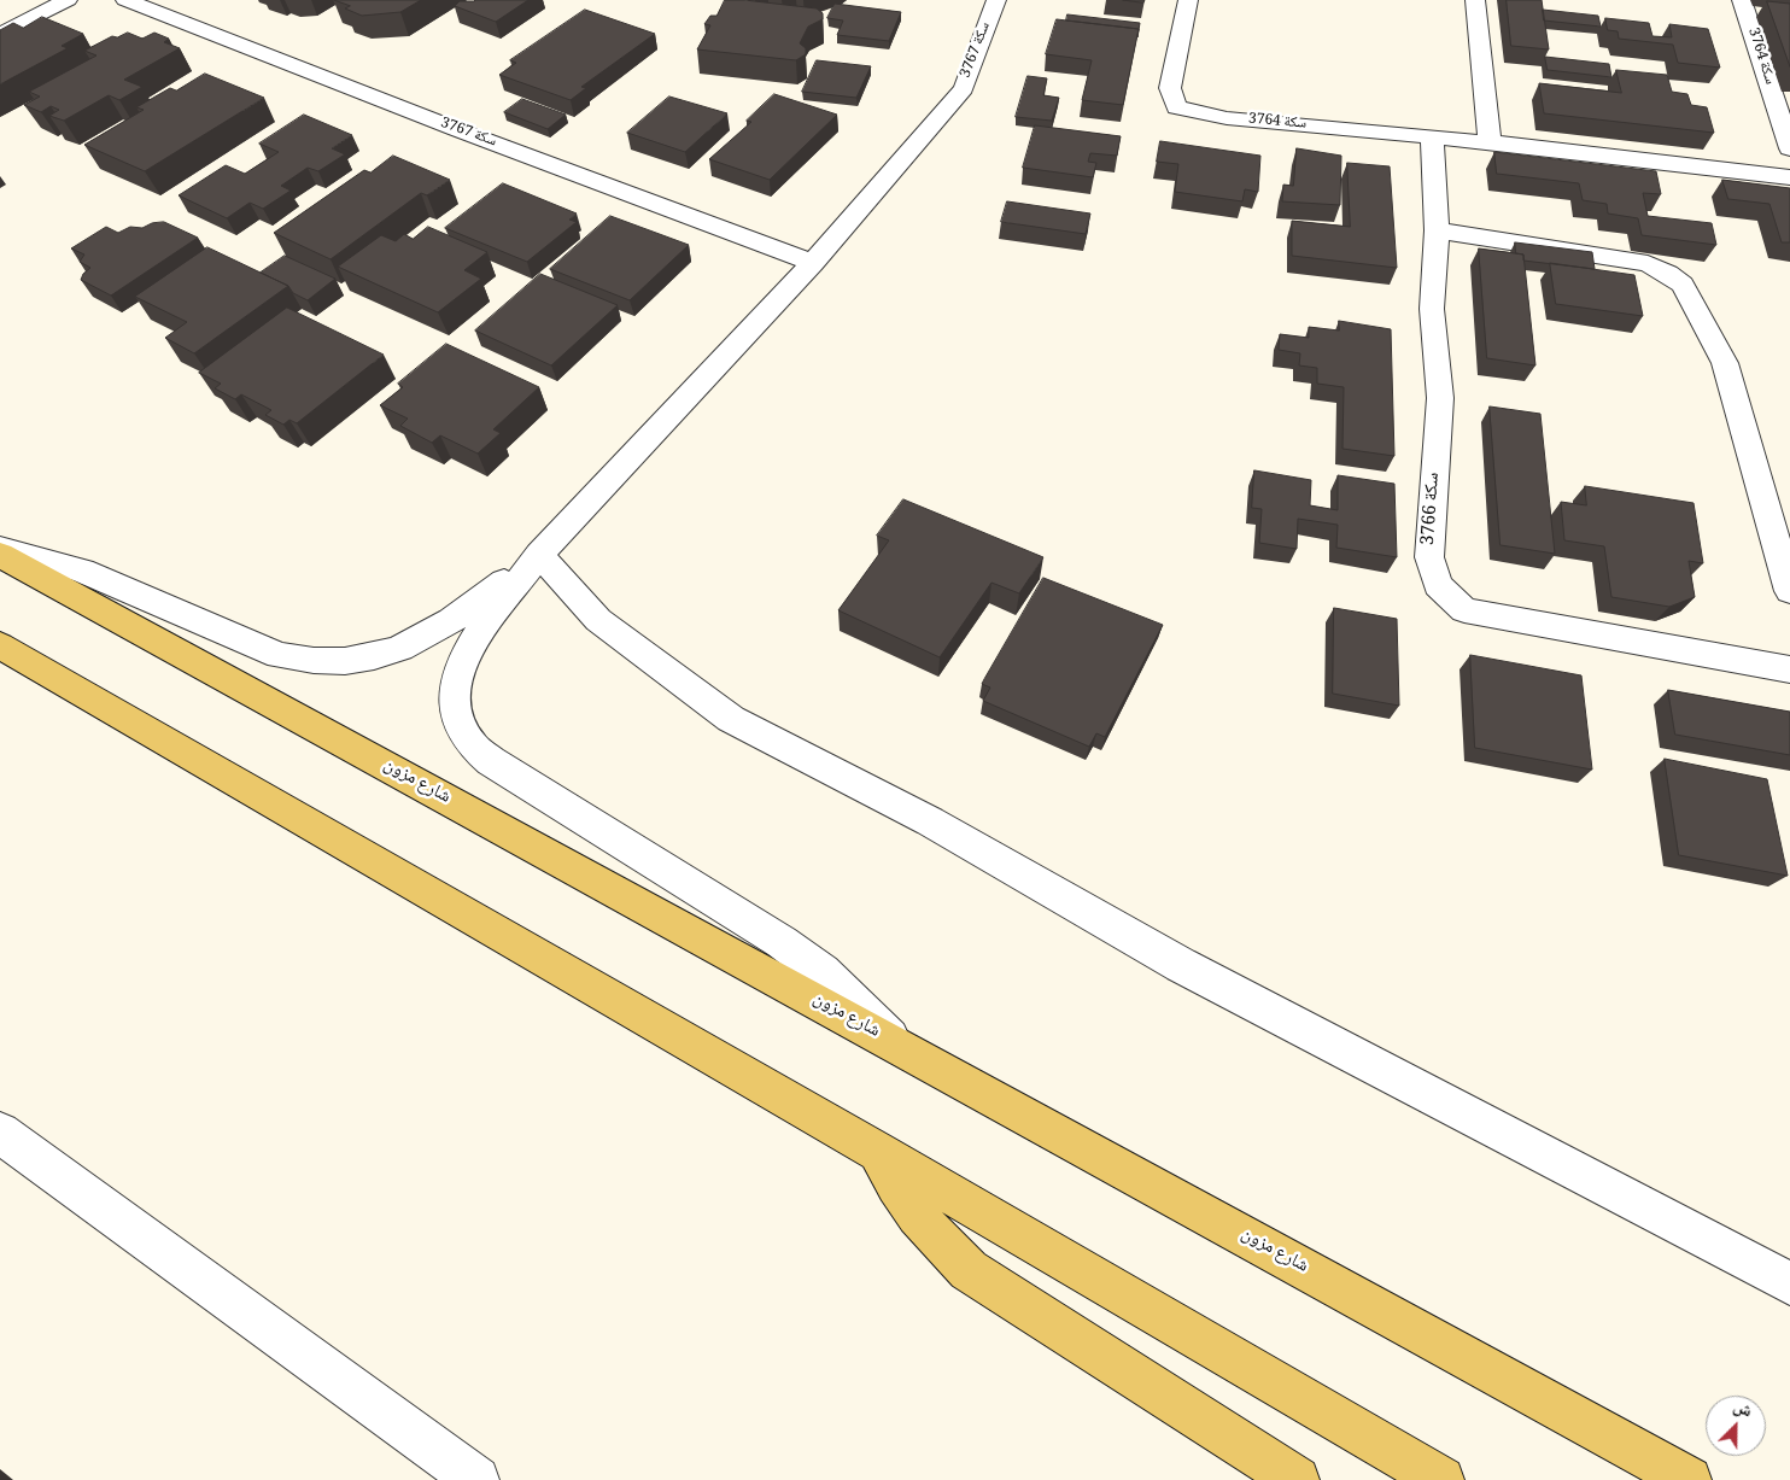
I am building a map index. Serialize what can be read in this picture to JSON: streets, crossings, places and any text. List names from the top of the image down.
{
  "streets": {
    "main road": ["شارع مزون"],
    "street": ["سكة 3767", "سكة 3764", "سكة 3766"]
  },
  "crossings": [
    ["سكة 3764", "سكة 3766"]
  ],
  "north": "top right"
}
